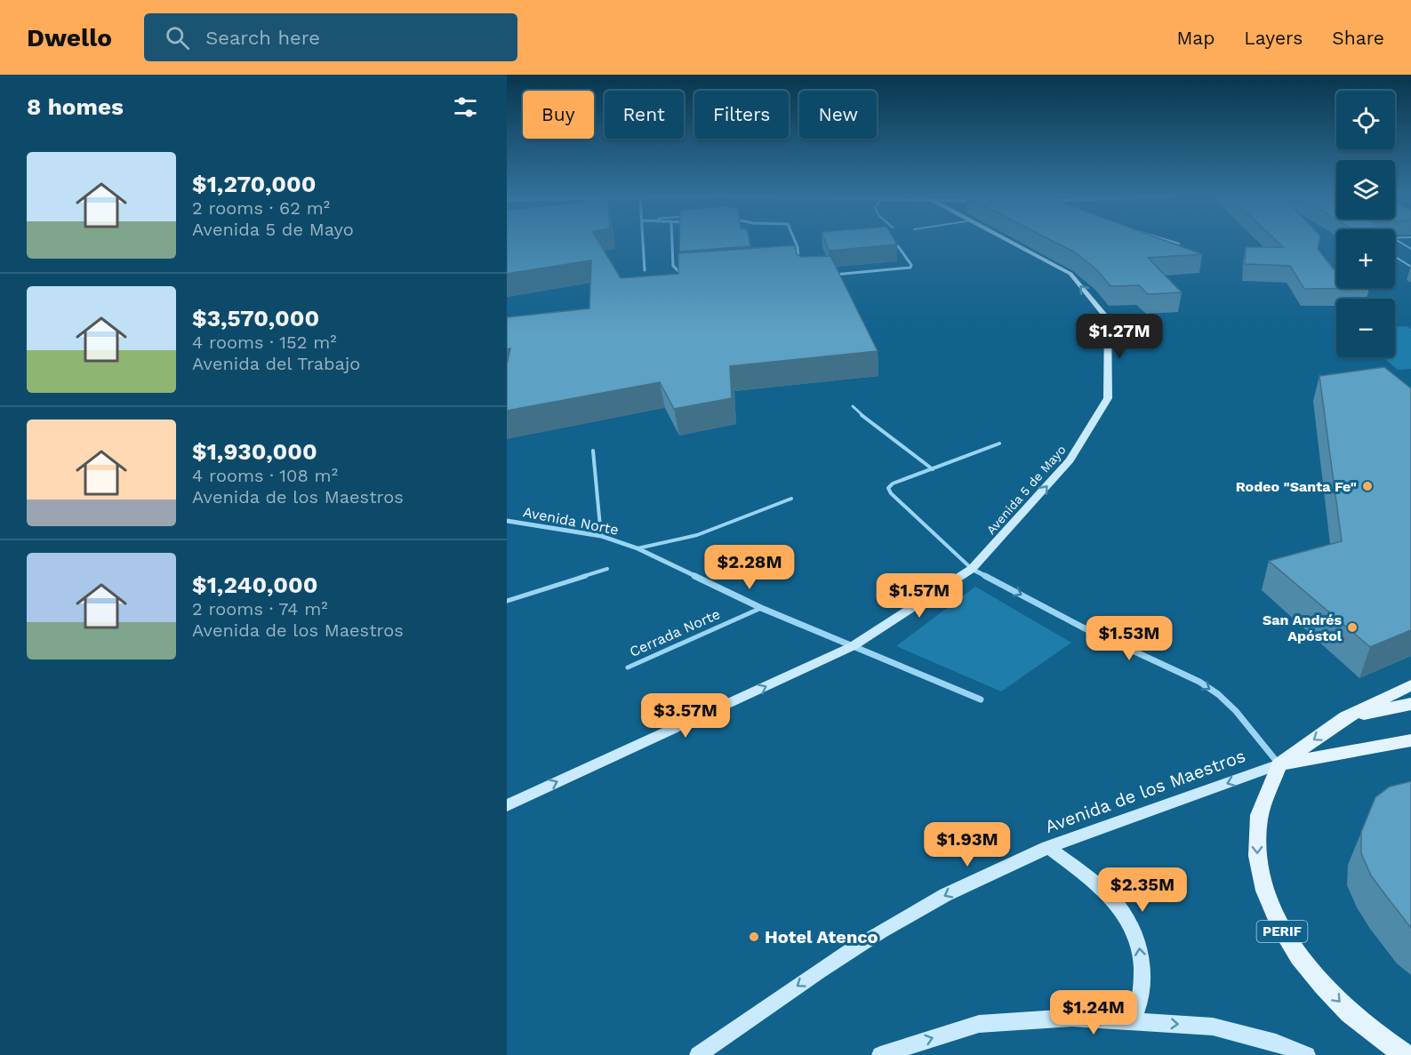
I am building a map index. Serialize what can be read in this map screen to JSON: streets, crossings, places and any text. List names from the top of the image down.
{
  "streets": {
    "main road": ["Avenida de los Maestros", "PERIF"],
    "street": ["Avenida 5 de Mayo", "Avenida Norte"],
    "lane": ["Cerrada Norte"]
  },
  "crossings": [
    ["Avenida 5 de Mayo", "Avenida Norte"],
    ["Avenida Norte", "Cerrada Norte"],
    ["Avenida de los Maestros", "PERIF"]
  ],
  "one_way": ["Avenida de los Maestros"],
  "places": ["Rodeo \"Santa Fe\"", "San Andrés Apóstol", "Hotel Atenco"],
  "page": {
    "header": "Dwello",
    "search": "Search here",
    "nav": ["Map", "Layers", "Share"],
    "heading": "8 homes",
    "map_buttons": ["+", "−"],
    "chip": [
      "Buy",
      "Rent",
      "Filters",
      "New"
    ],
    "list": [
      {
        "name": "$1,270,000",
        "note": "2 rooms · 62 m² · Avenida 5 de Mayo"
      },
      {
        "name": "$3,570,000",
        "note": "4 rooms · 152 m² · Avenida del Trabajo"
      },
      {
        "name": "$1,930,000",
        "note": "4 rooms · 108 m² · Avenida de los Maestros"
      },
      {
        "name": "$1,240,000",
        "note": "2 rooms · 74 m² · Avenida de los Maestros"
      }
    ],
    "price": [
      "$1.27M",
      "$2.28M",
      "$1.57M",
      "$1.53M",
      "$3.57M",
      "$1.93M",
      "$2.35M",
      "$1.24M"
    ]
  }
}
